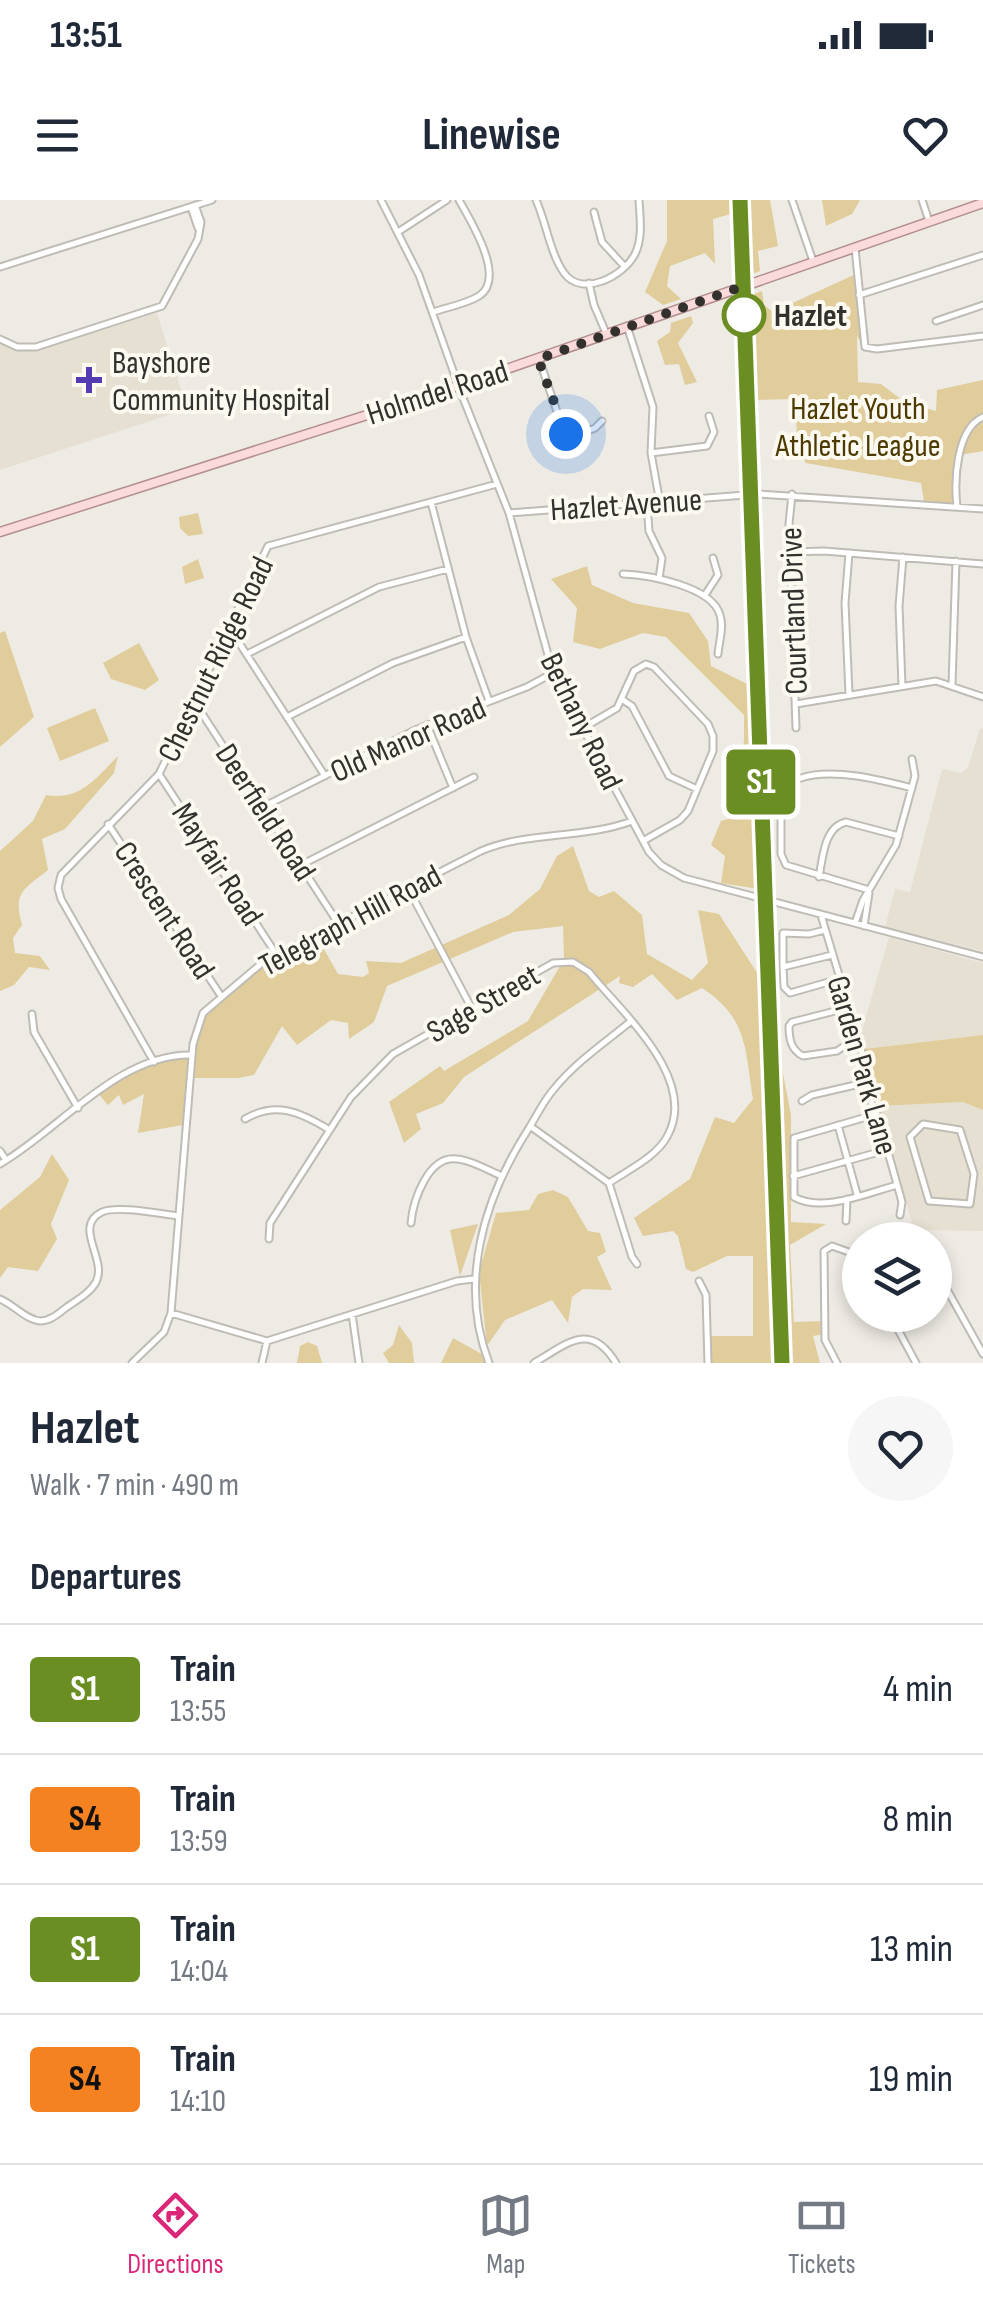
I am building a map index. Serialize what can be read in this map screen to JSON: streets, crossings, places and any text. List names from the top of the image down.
{
  "streets": {
    "main road": ["Holmdel Road"],
    "street": [
      "Hazlet Avenue",
      "Courtland Drive",
      "Chestnut Ridge Road",
      "Bethany Road",
      "Old Manor Road",
      "Deerfield Road",
      "Mayfair Road",
      "Crescent Road",
      "Telegraph Hill Road",
      "Sage Street",
      "Garden Park Lane"
    ]
  },
  "crossings": [
    ["Holmdel Road", "Bethany Road"],
    ["Hazlet Avenue", "Courtland Drive"],
    ["Hazlet Avenue", "Bethany Road"],
    ["Chestnut Ridge Road", "Bethany Road"],
    ["Chestnut Ridge Road", "Deerfield Road"],
    ["Chestnut Ridge Road", "Mayfair Road"],
    ["Chestnut Ridge Road", "Crescent Road"],
    ["Bethany Road", "Old Manor Road"],
    ["Bethany Road", "Telegraph Hill Road"],
    ["Bethany Road", "Garden Park Lane"],
    ["Old Manor Road", "Deerfield Road"],
    ["Deerfield Road", "Telegraph Hill Road"],
    ["Mayfair Road", "Telegraph Hill Road"],
    ["Crescent Road", "Telegraph Hill Road"]
  ],
  "parks": ["Hazlet Youth Athletic League"],
  "places": {
    "other": ["Hazlet"],
    "health": ["Bayshore Community Hospital"]
  },
  "page": {
    "status": "13:51",
    "header": "Linewise",
    "on_map": "S1",
    "heading": [
      ["Hazlet", "Walk · 7 min · 490 m"],
      "Departures"
    ],
    "list": [
      {
        "mark": "S1",
        "name": "Train",
        "note": "13:55",
        "value": "4 min"
      },
      {
        "mark": "S4",
        "name": "Train",
        "note": "13:59",
        "value": "8 min"
      },
      {
        "mark": "S1",
        "name": "Train",
        "note": "14:04",
        "value": "13 min"
      },
      {
        "mark": "S4",
        "name": "Train",
        "note": "14:10",
        "value": "19 min"
      }
    ],
    "tabs": ["Directions", "Map", "Tickets"]
  }
}
